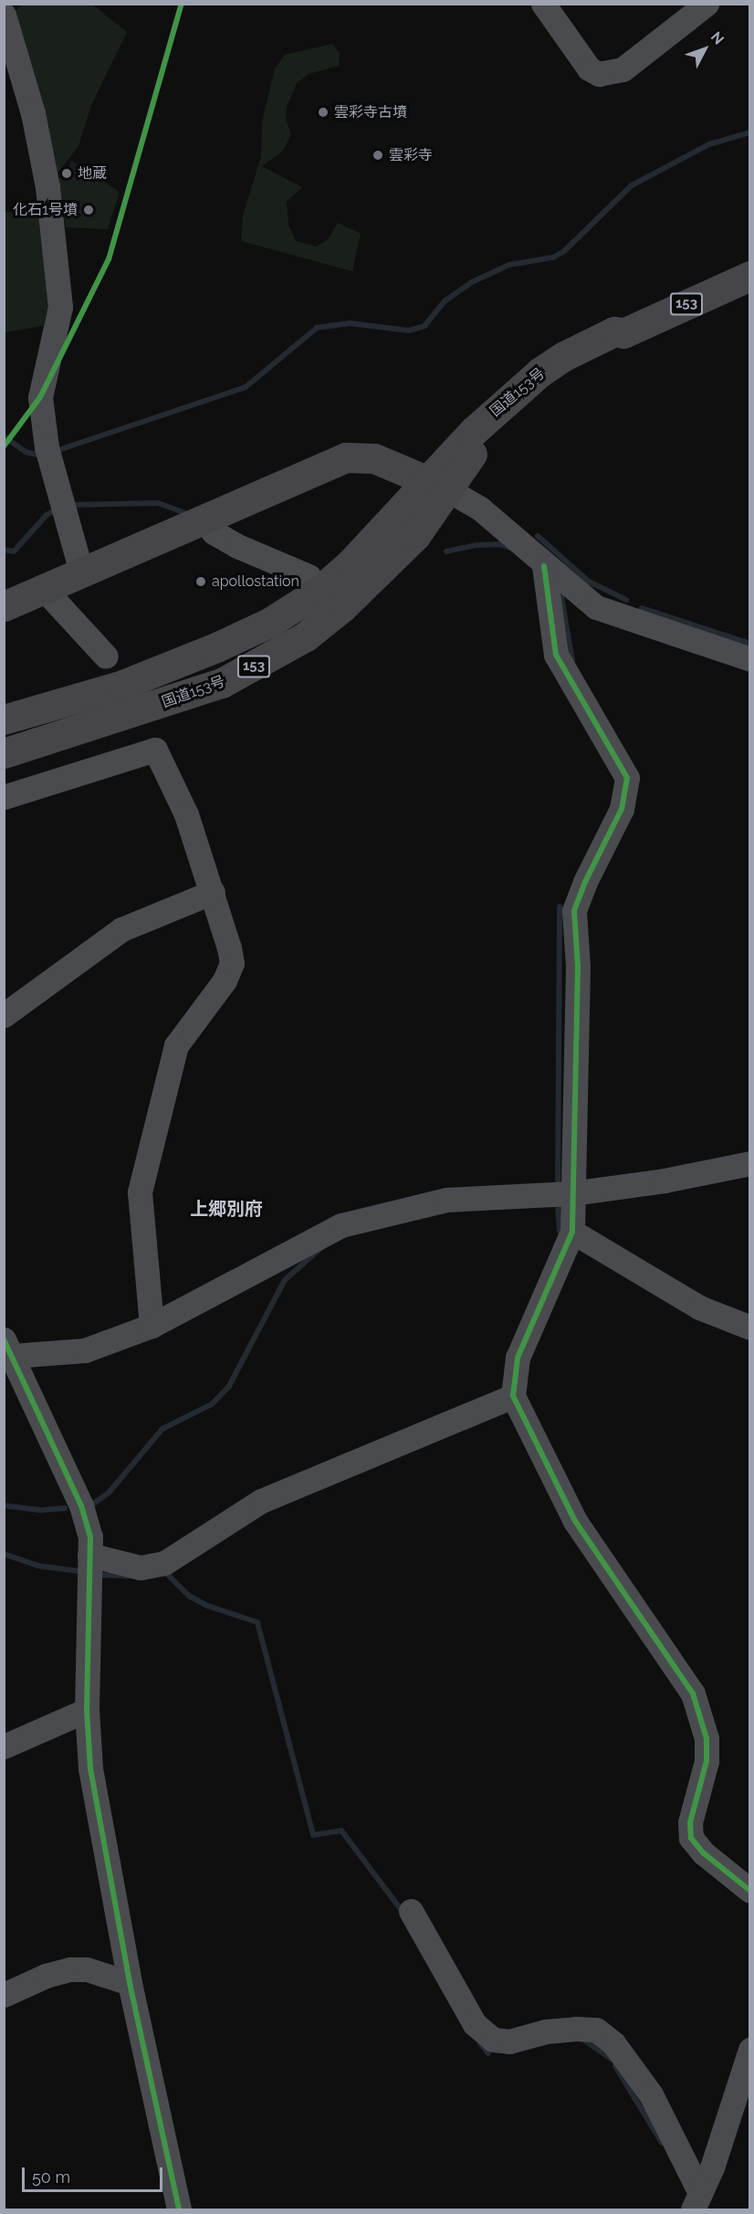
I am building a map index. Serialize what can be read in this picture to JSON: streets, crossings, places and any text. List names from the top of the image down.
{
  "streets": {
    "highway": ["153", "国道153号"]
  },
  "districts": ["上郷別府"],
  "places": [
    "雲彩寺古墳",
    "雲彩寺",
    "地蔵",
    "化石1号墳",
    "apollostation"
  ],
  "scale_bar": "50 m",
  "north": "top right"
}
